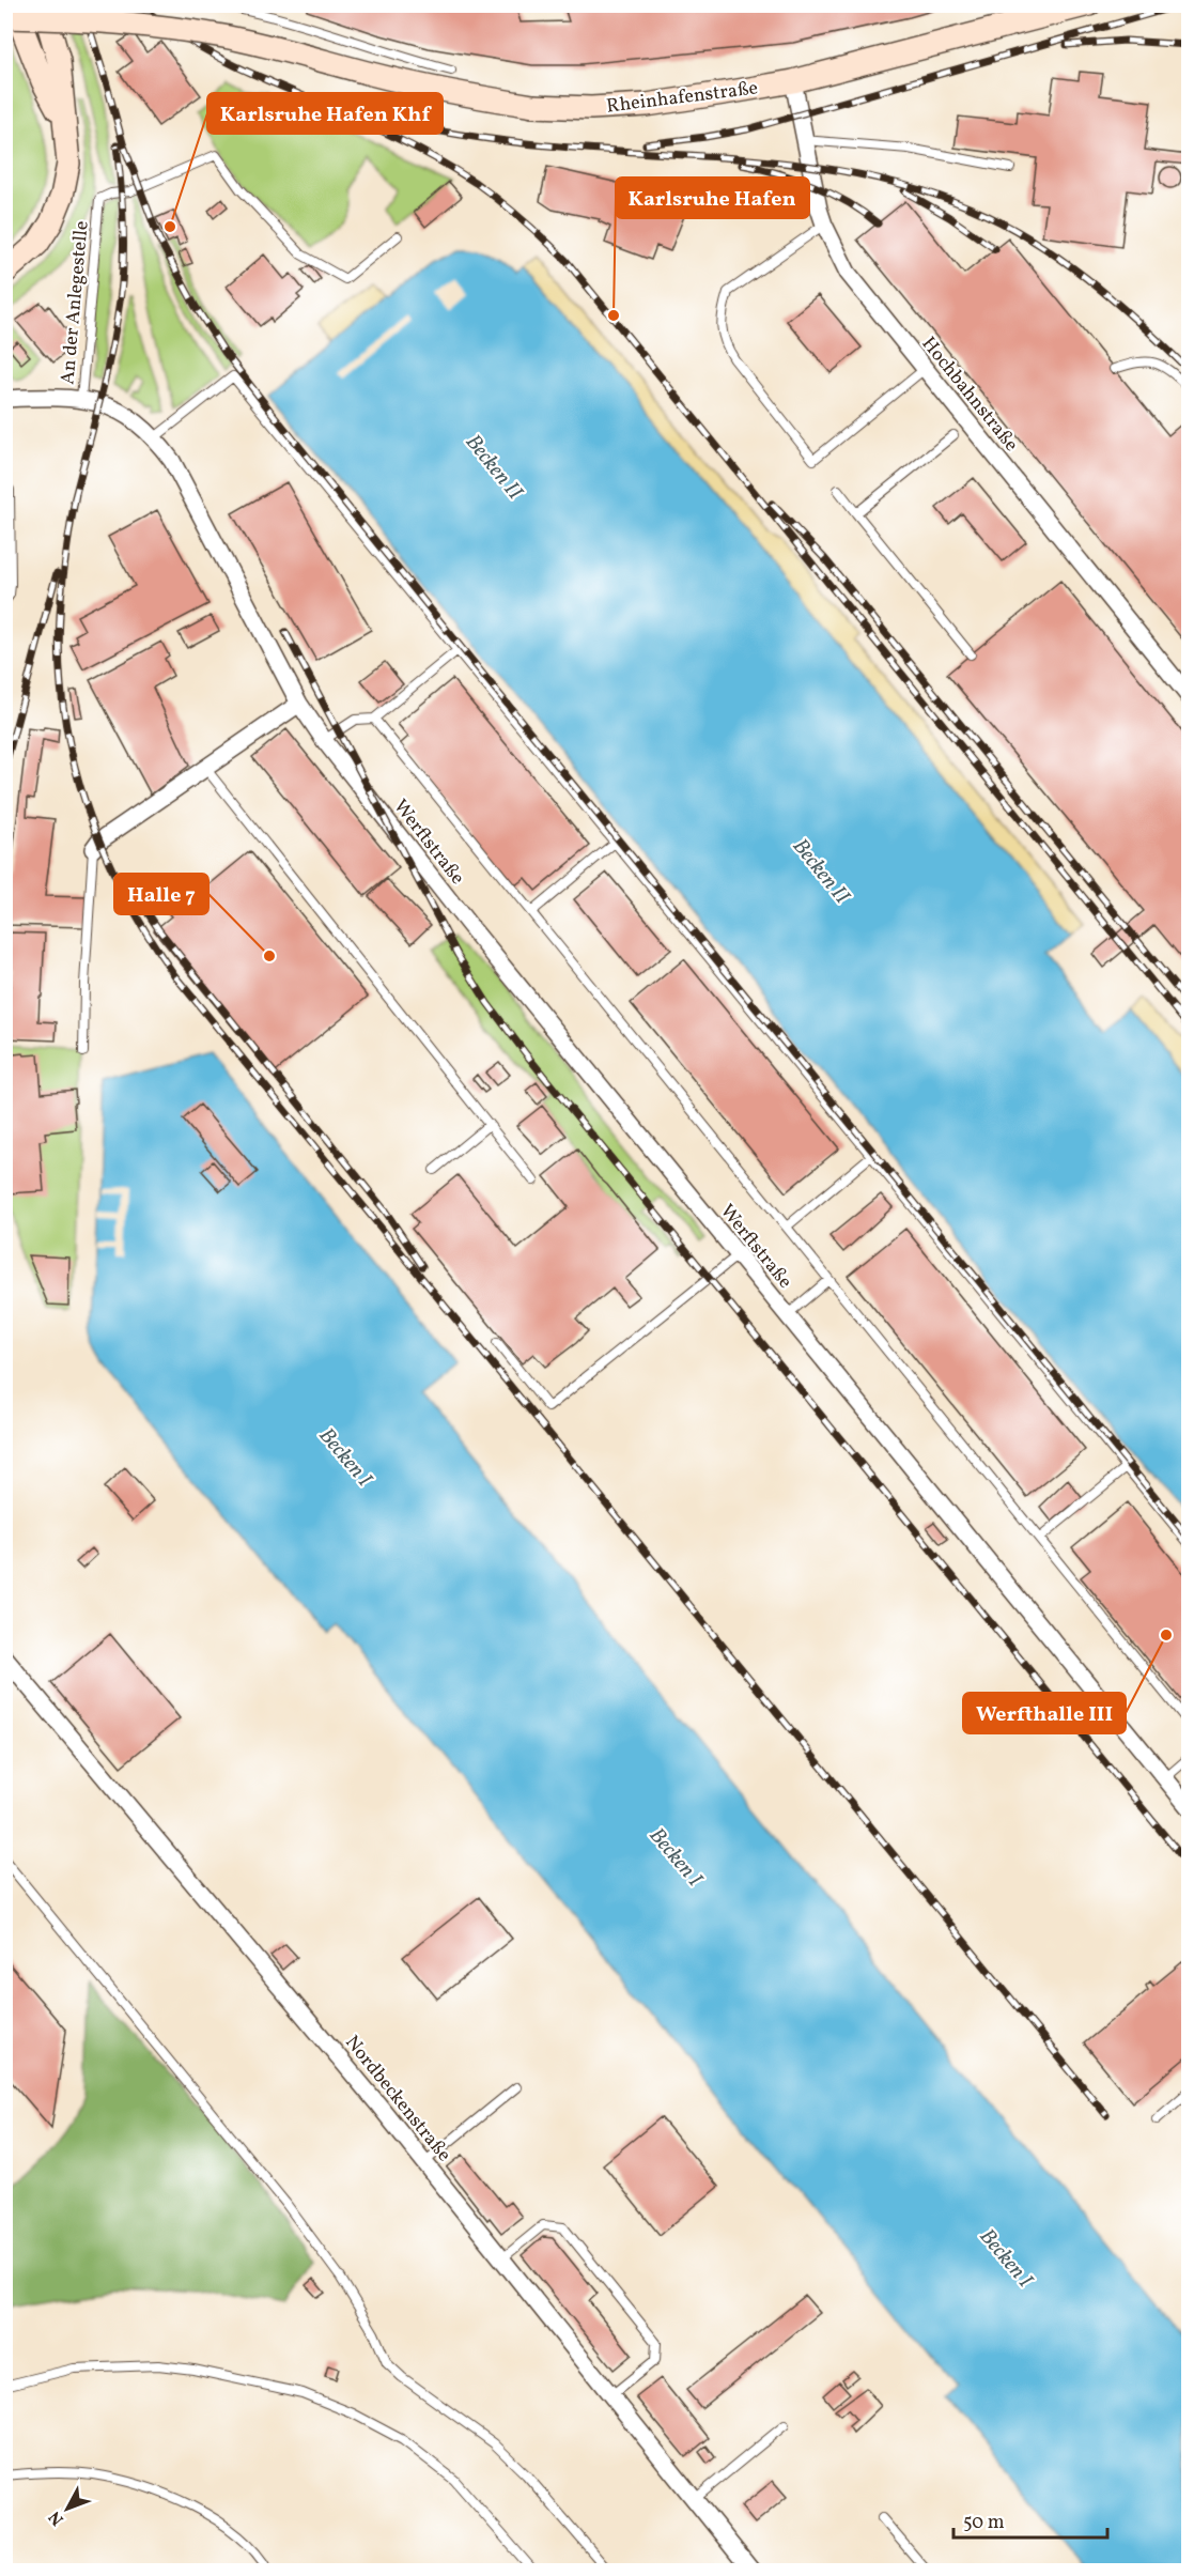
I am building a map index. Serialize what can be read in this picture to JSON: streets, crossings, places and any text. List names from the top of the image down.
{
  "streets": {
    "main road": ["Rheinhafenstraße"],
    "street": ["Hochbahnstraße", "Werftstraße", "Nordbeckenstraße"],
    "lane": ["An der Anlegestelle"]
  },
  "crossings": [
    ["Rheinhafenstraße", "Hochbahnstraße"],
    ["An der Anlegestelle", "Werftstraße"]
  ],
  "water": ["Becken II", "Becken I"],
  "places": [
    "Karlsruhe Hafen Khf",
    "Karlsruhe Hafen",
    "Halle 7",
    "Werfthalle III"
  ],
  "scale_bar": "50 m",
  "north": "bottom left"
}
